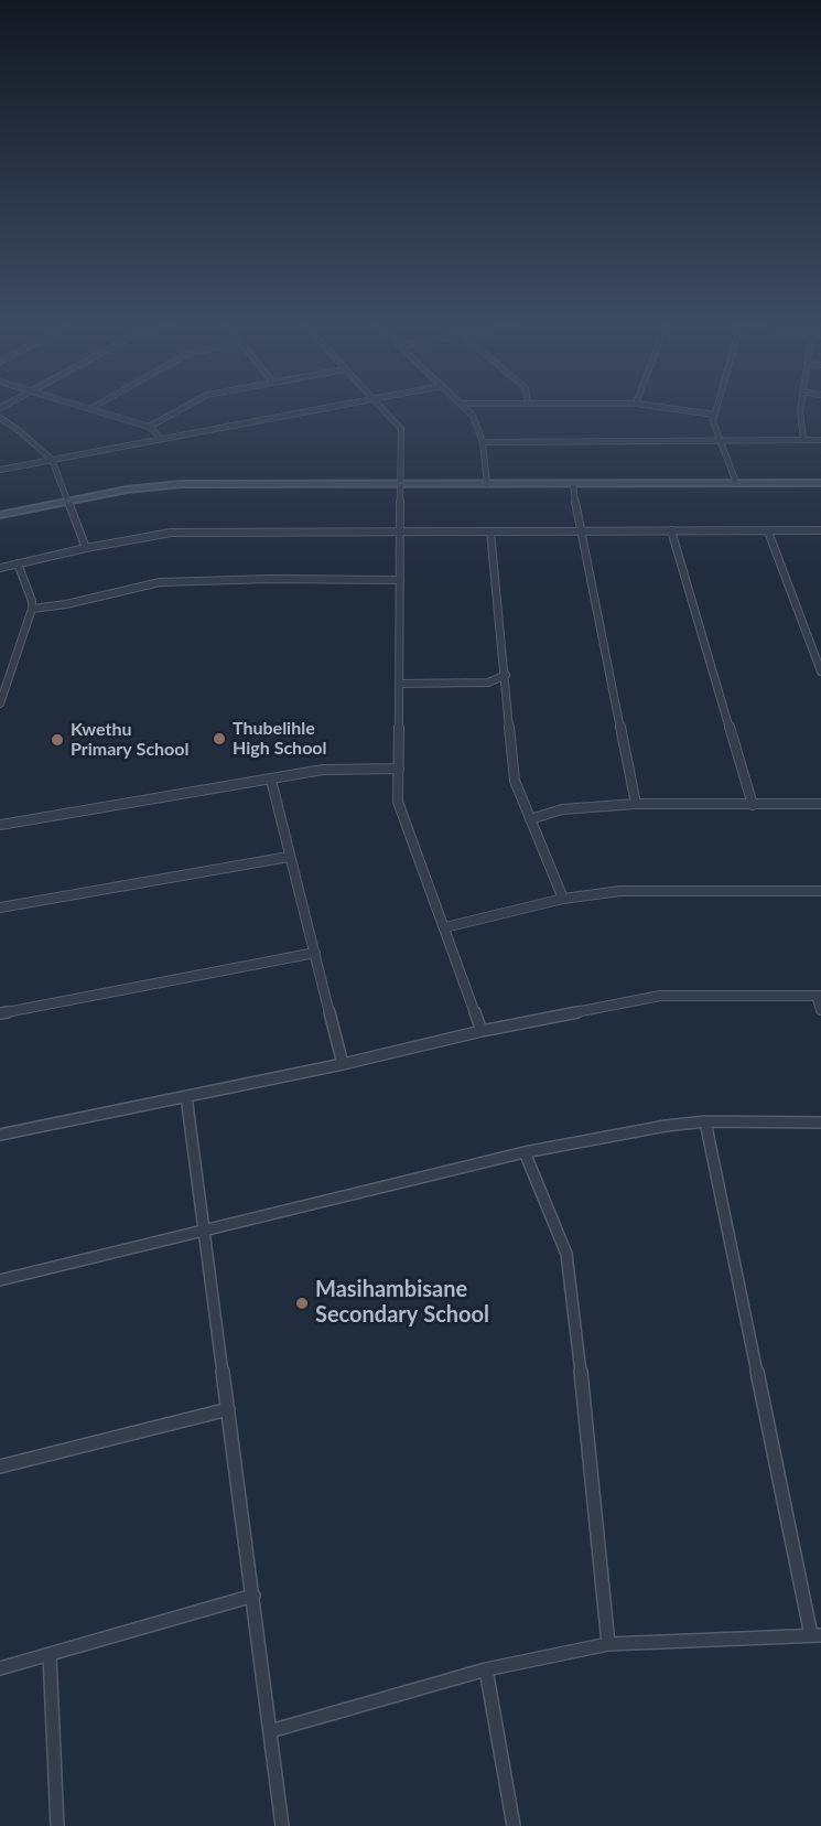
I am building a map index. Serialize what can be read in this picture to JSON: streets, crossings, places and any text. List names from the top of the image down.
{
  "places": ["Thubelihle High School", "Kwethu Primary School", "Masihambisane Secondary School"]
}
